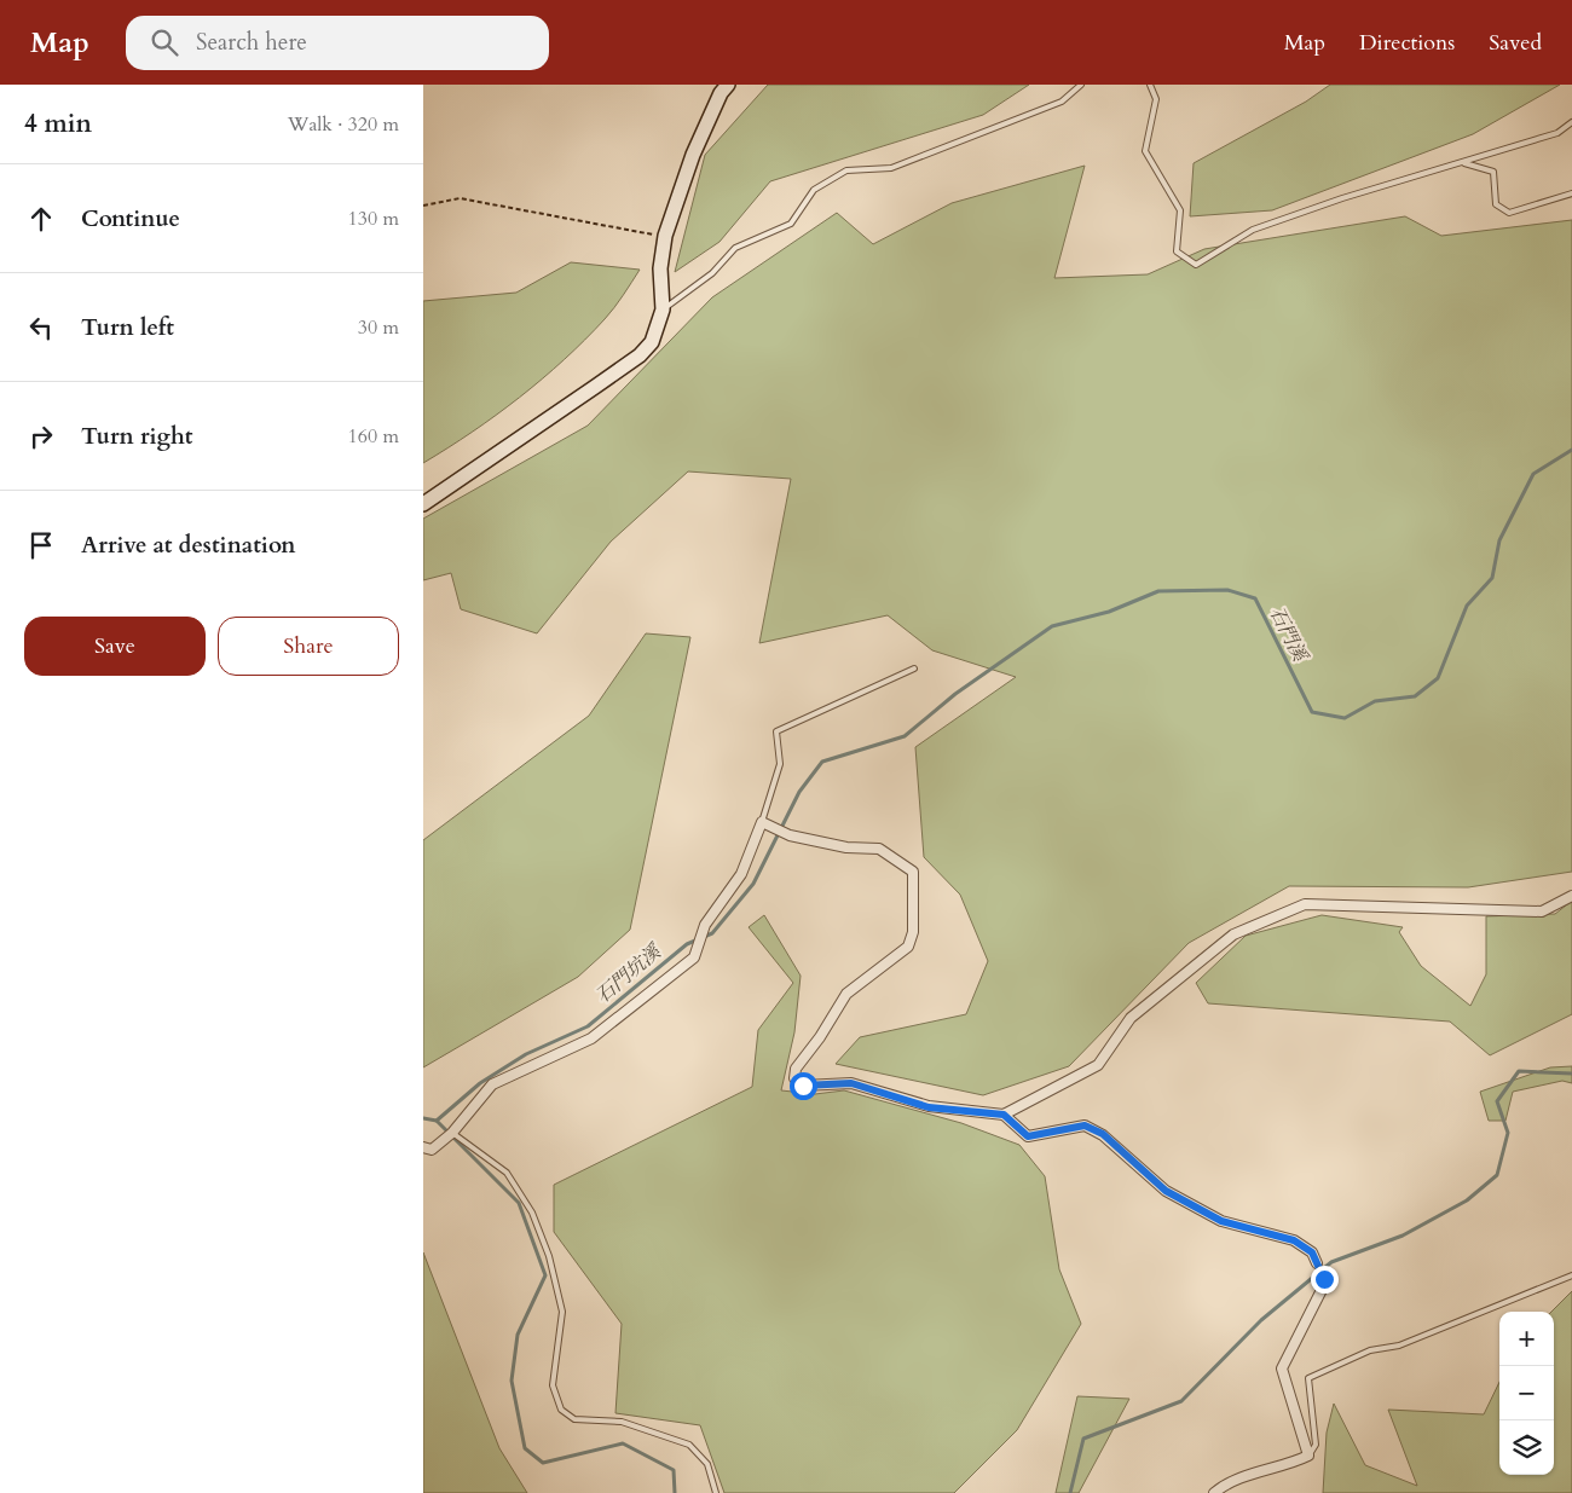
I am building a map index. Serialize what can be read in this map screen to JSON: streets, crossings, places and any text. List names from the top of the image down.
{
  "water": ["石門溪", "石門坑溪"],
  "page": {
    "header": "Map",
    "search": "Search here",
    "nav": ["Map", "Directions", "Saved"],
    "heading": ["4 min", "Walk · 320 m"],
    "list": [
      ["Continue", "130 m"],
      ["Turn left", "30 m"],
      ["Turn right", "160 m"],
      "Arrive at destination"
    ],
    "buttons": ["Save", "Share"],
    "map_buttons": ["+", "−"]
  }
}
